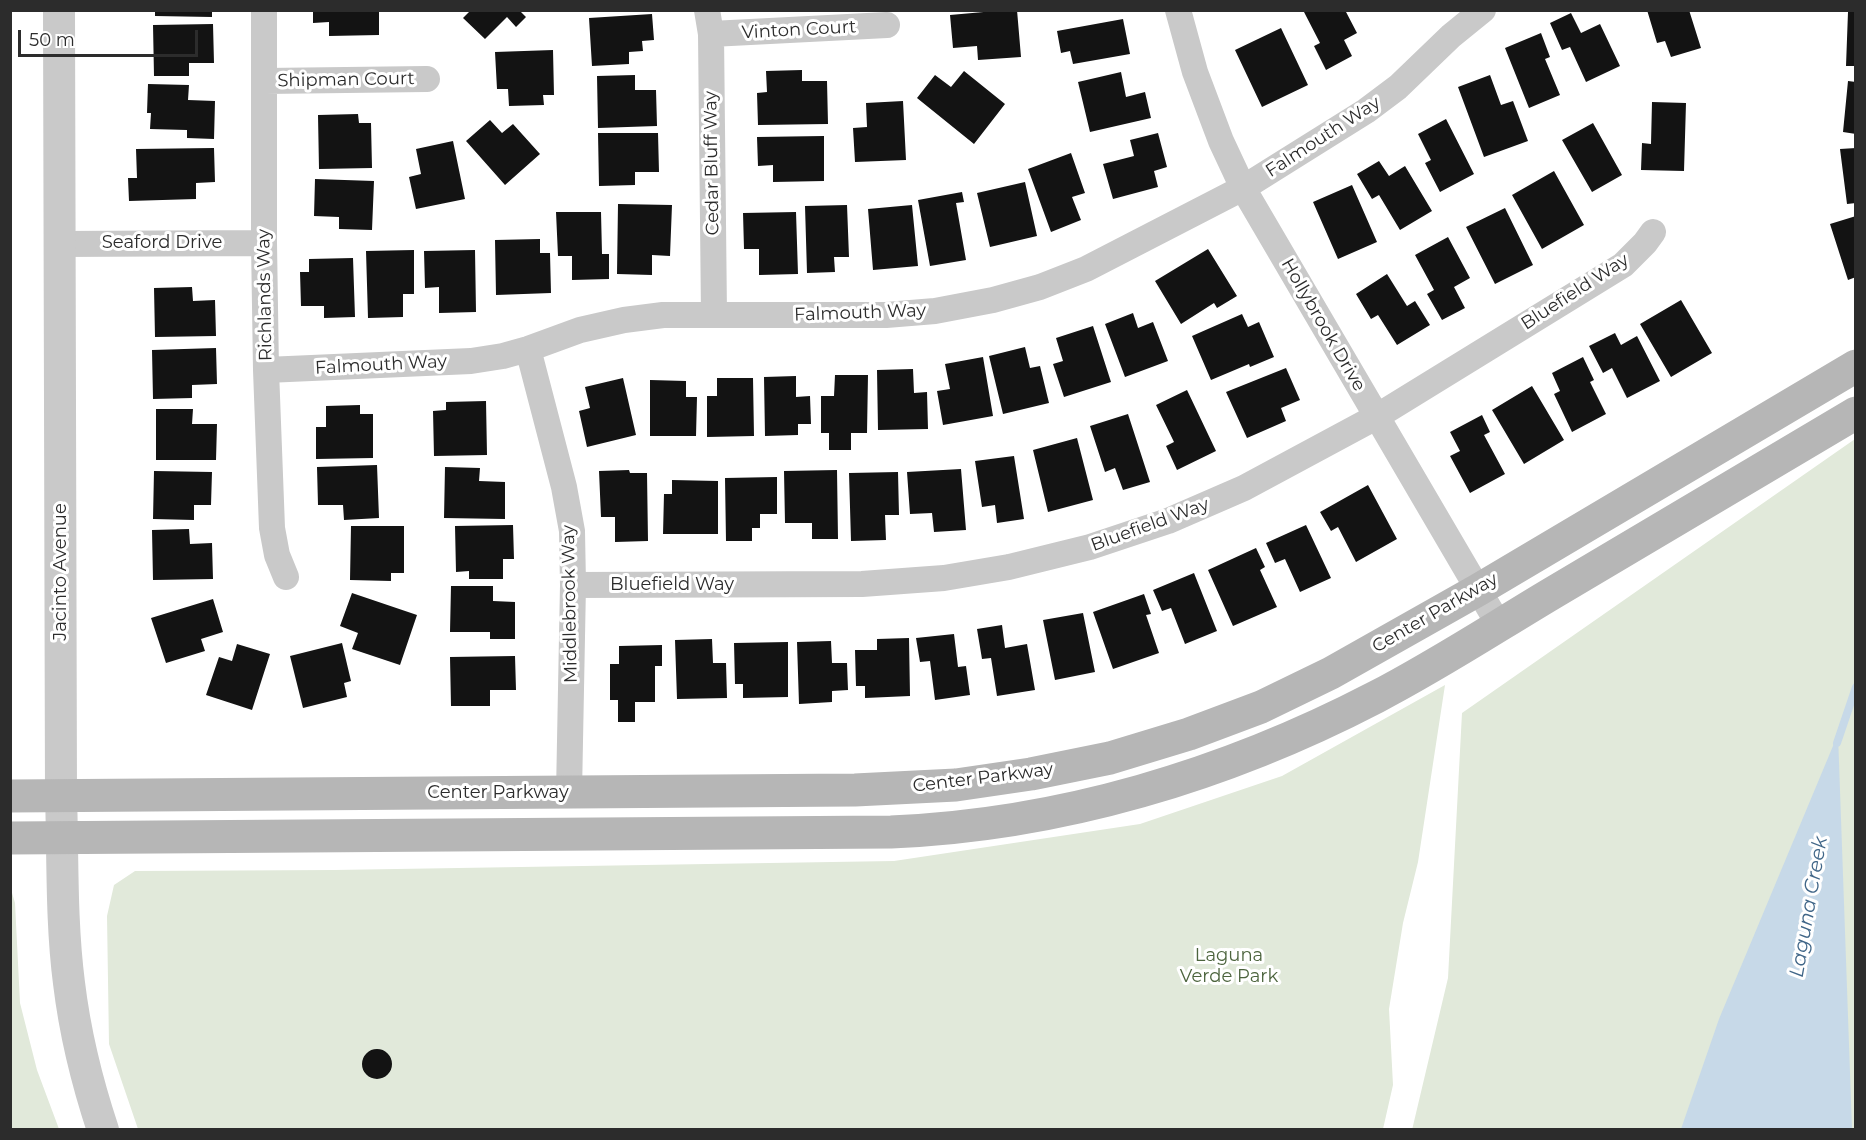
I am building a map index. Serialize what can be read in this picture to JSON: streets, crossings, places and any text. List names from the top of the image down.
{
  "streets": {
    "main road": ["Center Parkway"],
    "street": [
      "Vinton Court",
      "Shipman Court",
      "Falmouth Way",
      "Cedar Bluff Way",
      "Seaford Drive",
      "Bluefield Way",
      "Richlands Way",
      "Hollybrook Drive",
      "Jacinto Avenue",
      "Middlebrook Way"
    ]
  },
  "crossings": [
    ["Vinton Court", "Cedar Bluff Way"],
    ["Shipman Court", "Richlands Way"],
    ["Falmouth Way", "Cedar Bluff Way"],
    ["Falmouth Way", "Richlands Way"],
    ["Falmouth Way", "Hollybrook Drive"],
    ["Falmouth Way", "Middlebrook Way"],
    ["Seaford Drive", "Richlands Way"],
    ["Seaford Drive", "Jacinto Avenue"],
    ["Bluefield Way", "Hollybrook Drive"],
    ["Bluefield Way", "Middlebrook Way"],
    ["Hollybrook Drive", "Center Parkway"],
    ["Jacinto Avenue", "Center Parkway"],
    ["Middlebrook Way", "Center Parkway"]
  ],
  "water": ["Laguna Creek"],
  "parks": ["Laguna Verde Park"],
  "scale_bar": "50 m"
}
